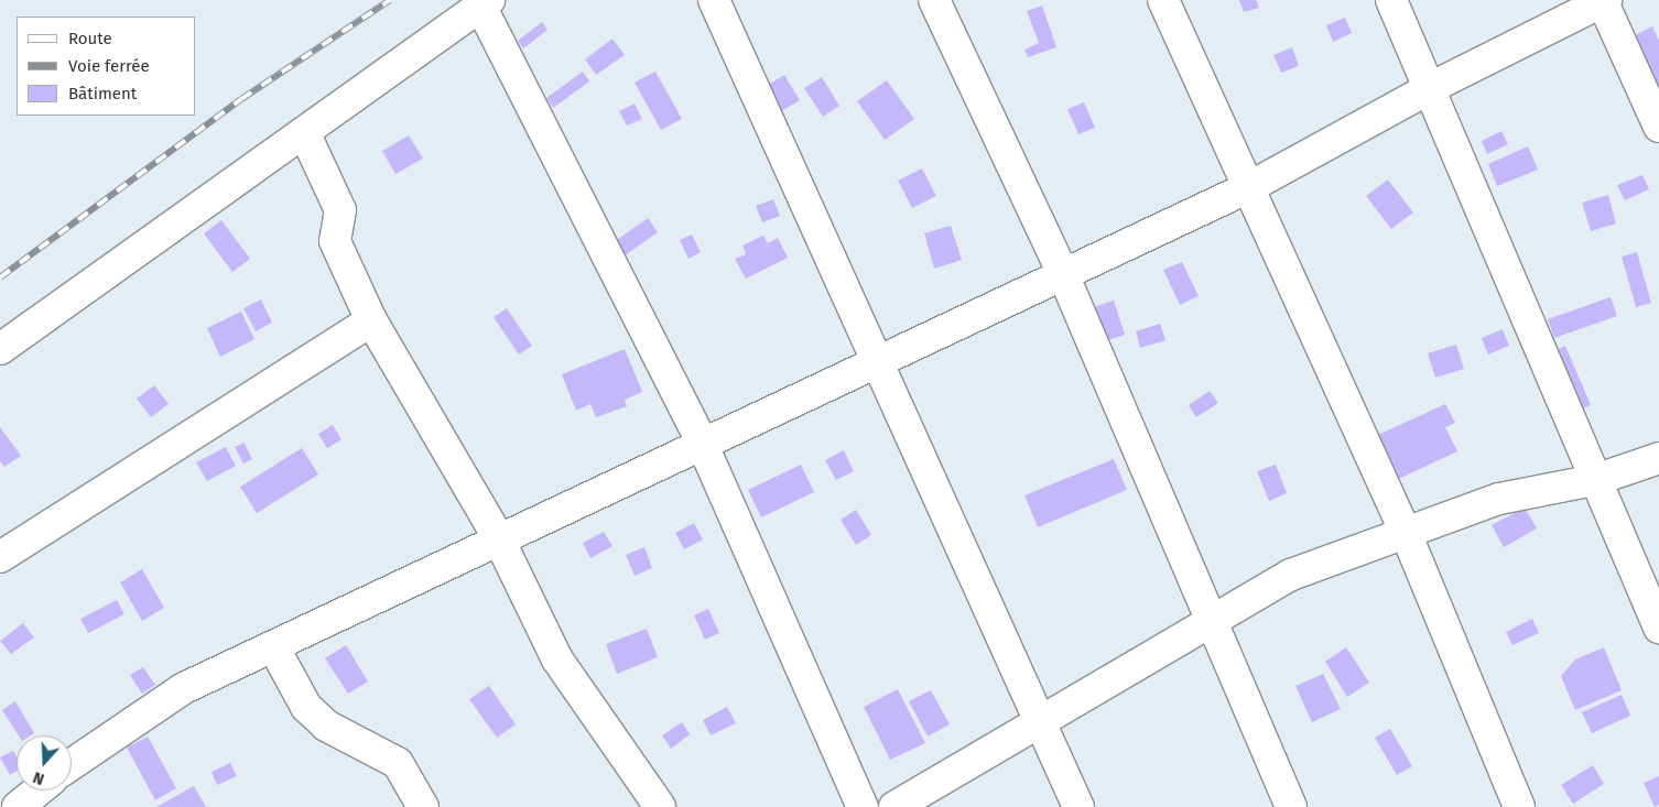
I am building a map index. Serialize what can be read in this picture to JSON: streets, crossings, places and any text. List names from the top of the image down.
{
  "legend": ["Route", "Voie ferrée", "Bâtiment"],
  "north": "bottom"
}
